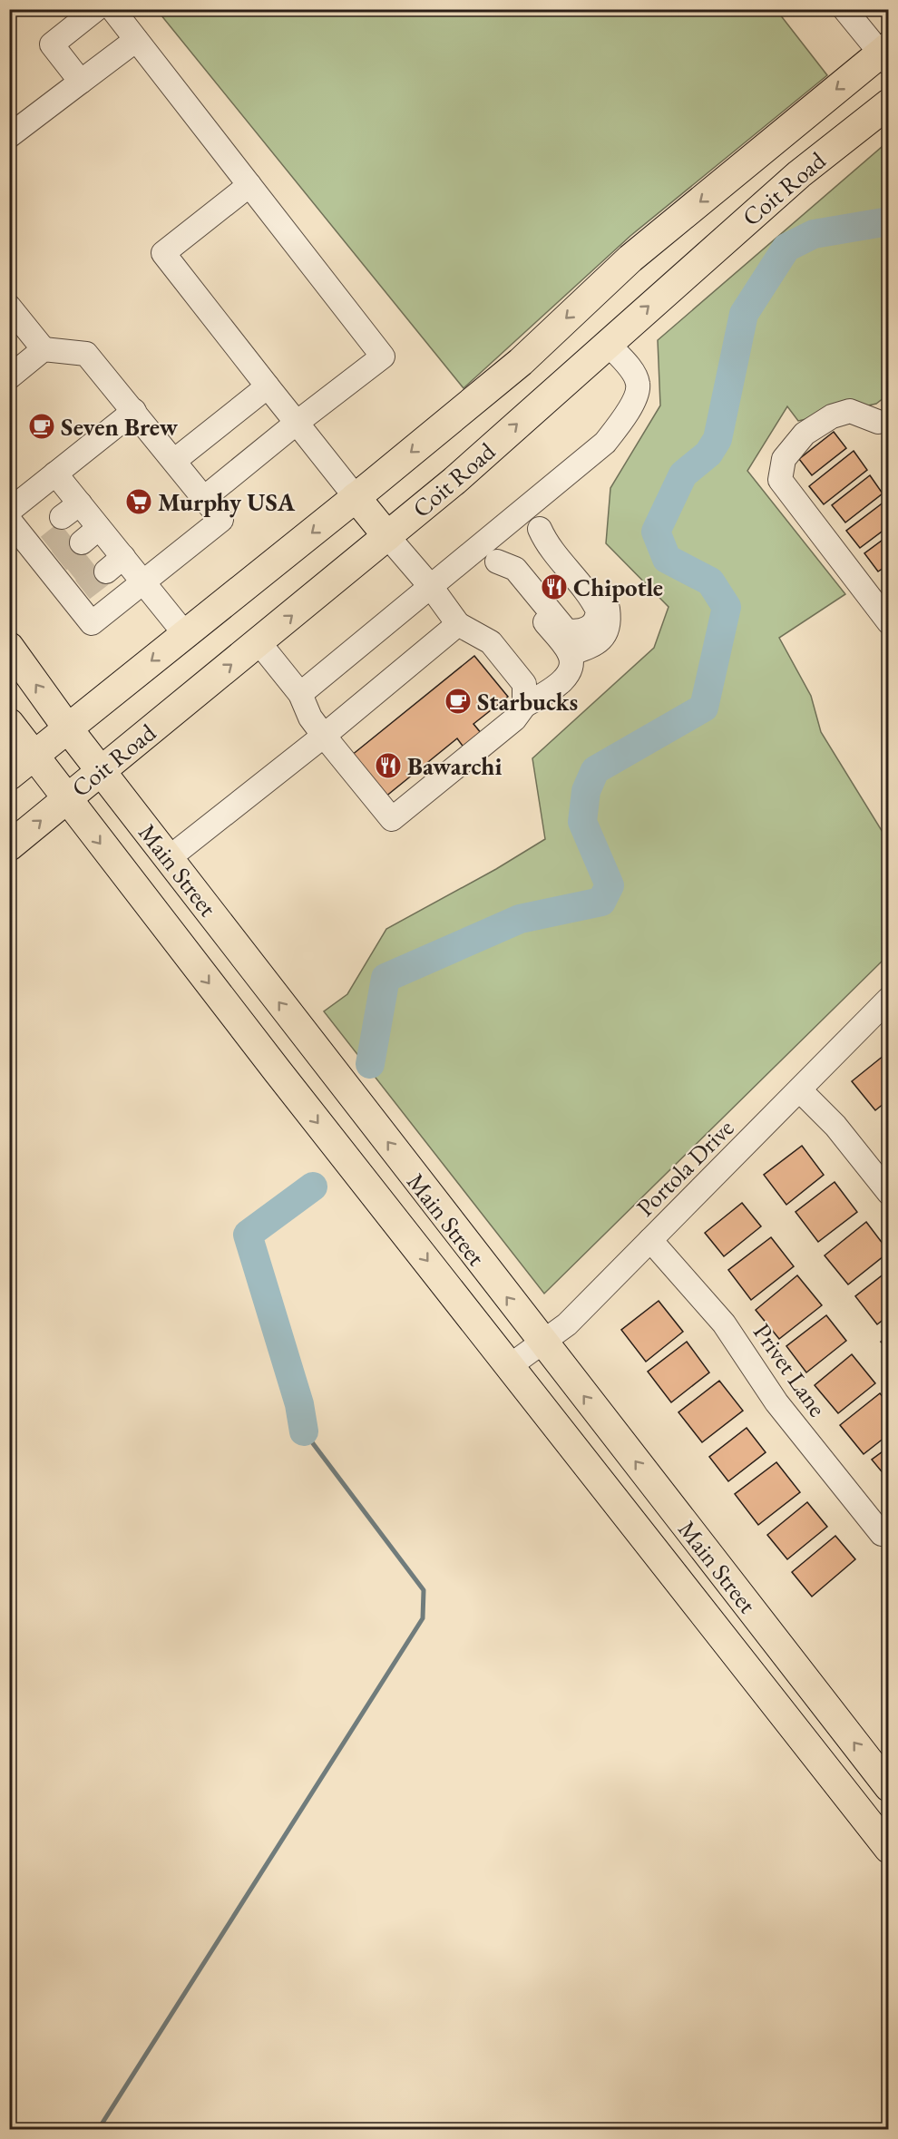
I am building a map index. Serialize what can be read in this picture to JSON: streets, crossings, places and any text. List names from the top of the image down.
{
  "streets": {
    "main road": ["Coit Road", "Main Street"],
    "street": ["Portola Drive", "Privet Lane"]
  },
  "crossings": [
    ["Coit Road", "Main Street"],
    ["Main Street", "Portola Drive"],
    ["Portola Drive", "Privet Lane"]
  ],
  "places": {
    "cafe": ["Seven Brew", "Starbucks"],
    "supermarket": ["Murphy USA"],
    "restaurant": ["Chipotle", "Bawarchi"]
  }
}
